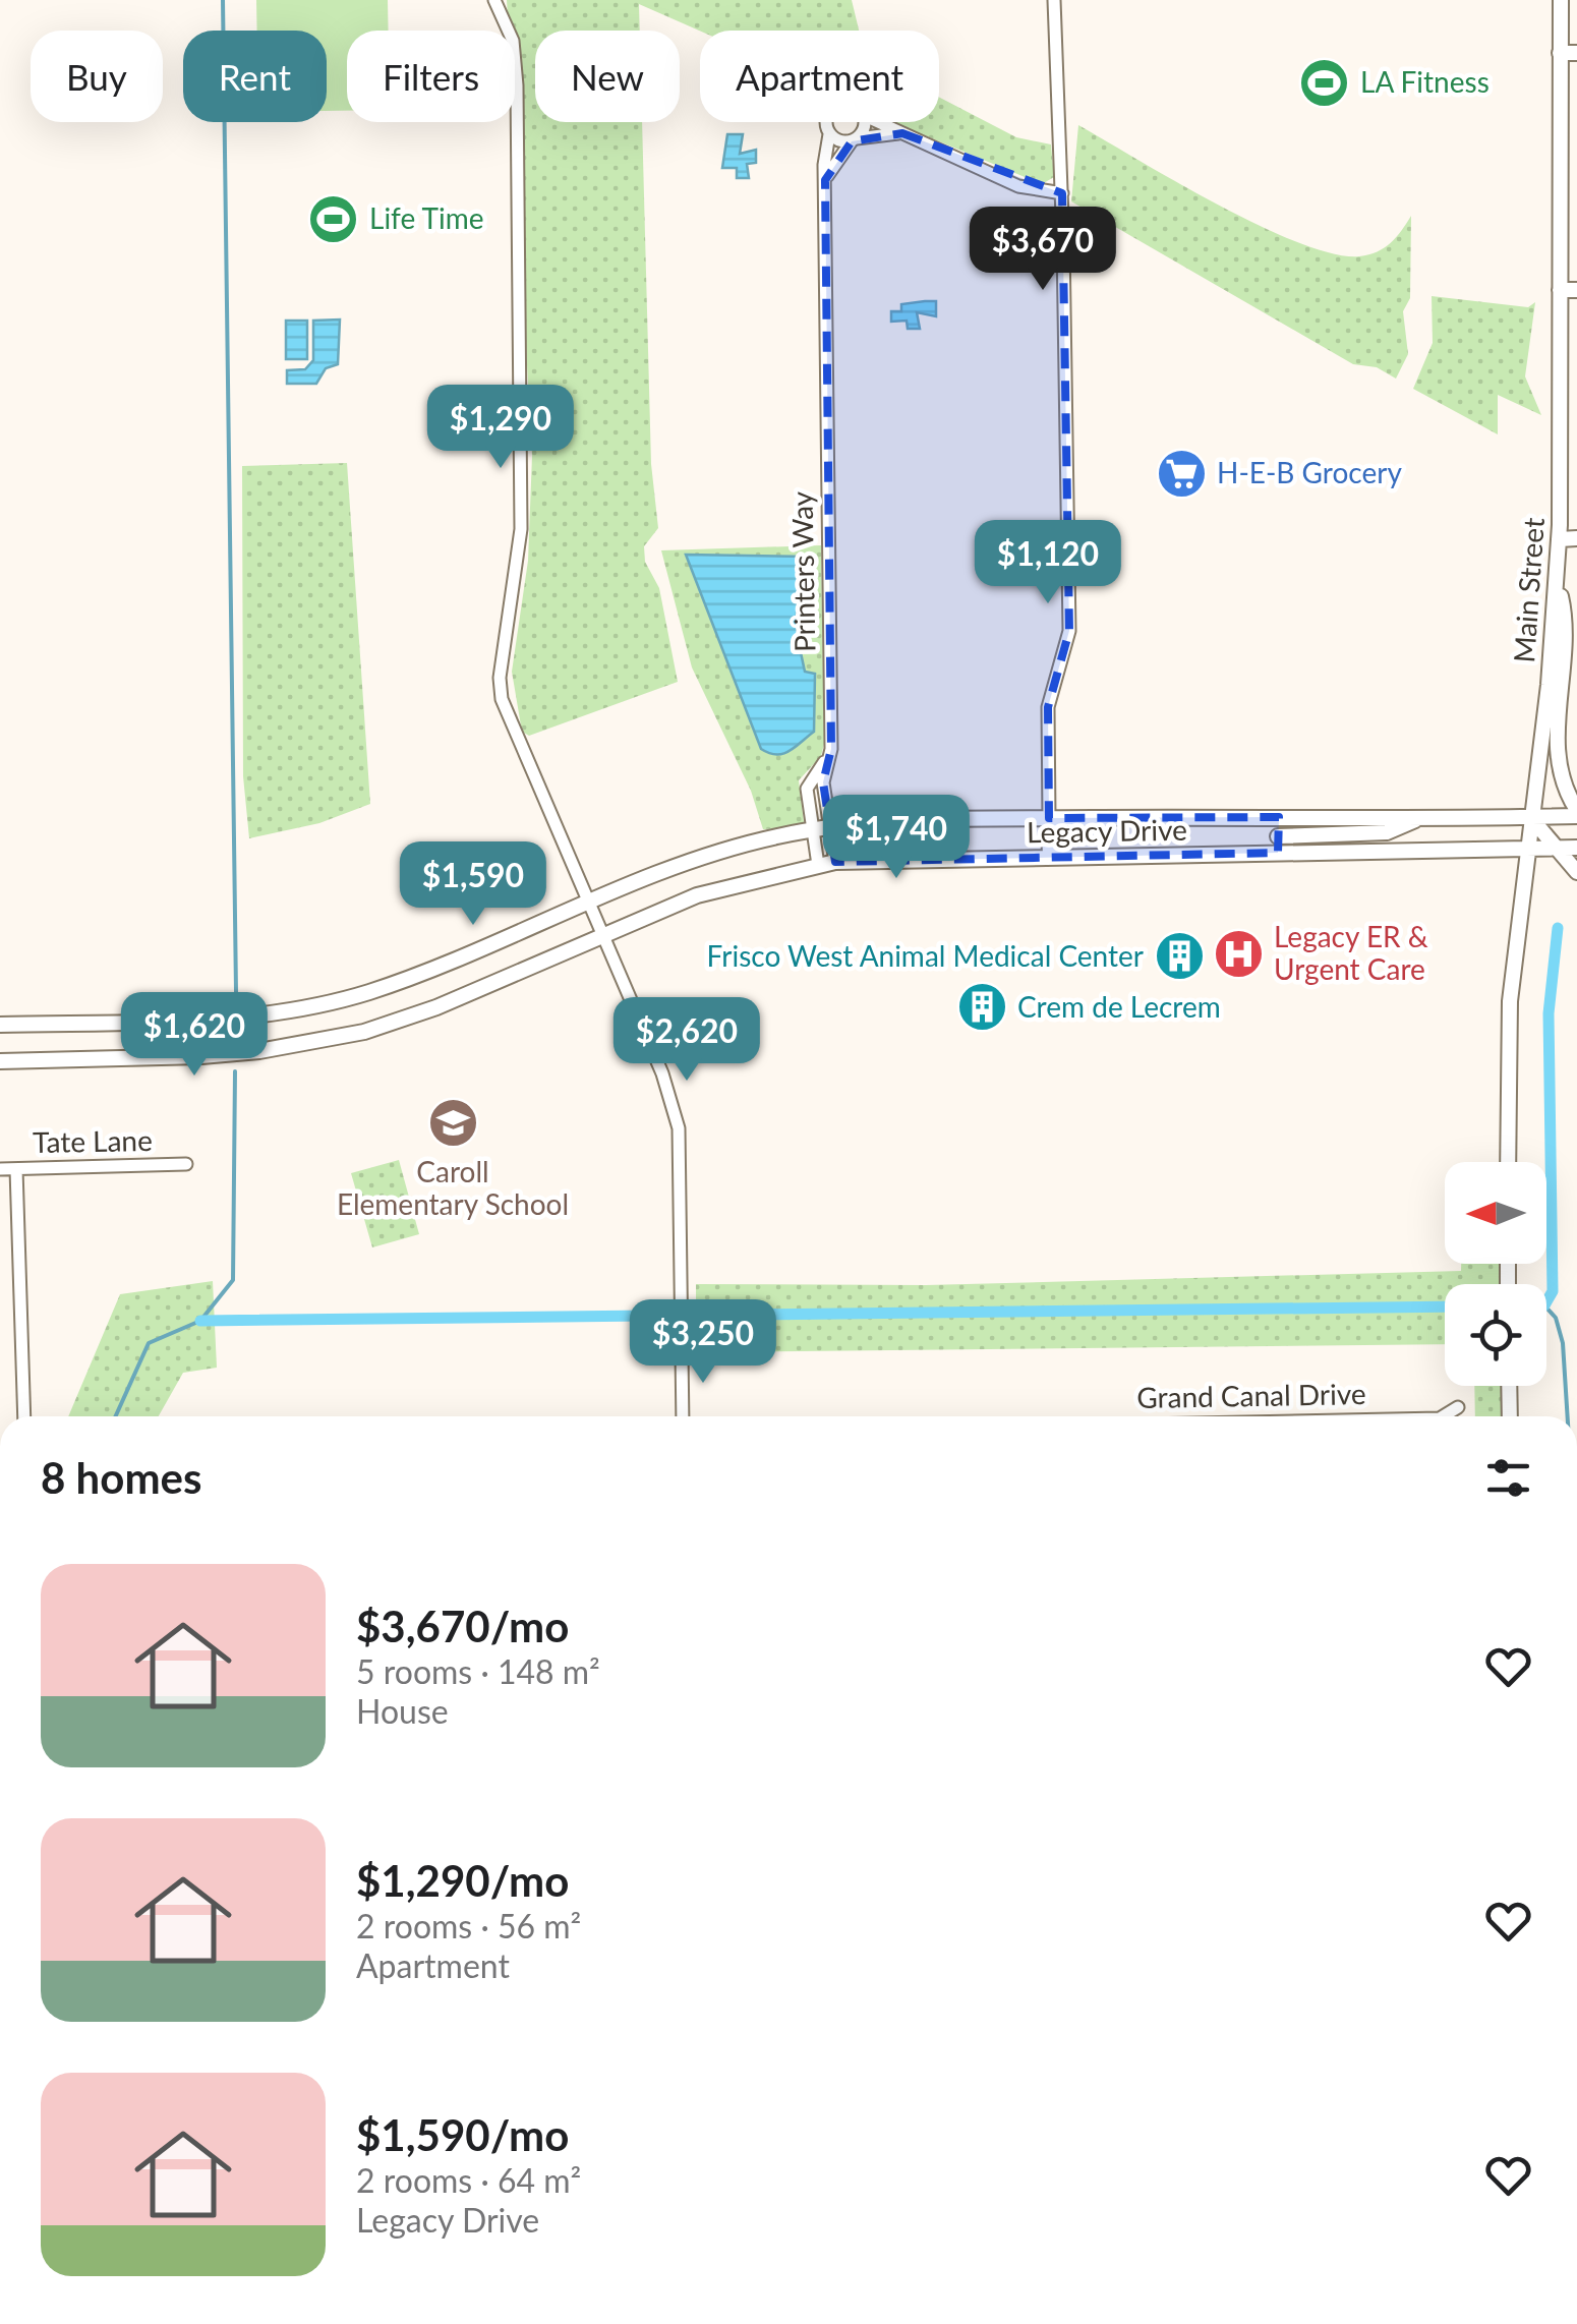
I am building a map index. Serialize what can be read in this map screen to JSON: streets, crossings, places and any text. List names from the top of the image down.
{
  "streets": {
    "main road": ["Main Street", "Legacy Drive"],
    "street": ["Printers Way", "Tate Lane", "Grand Canal Drive"]
  },
  "crossings": [
    ["Printers Way", "Legacy Drive"],
    ["Main Street", "Legacy Drive"]
  ],
  "places": {
    "sports": ["LA Fitness", "Life Time"],
    "supermarket": ["H-E-B Grocery"],
    "hospital": ["Legacy ER & Urgent Care"],
    "building": ["Frisco West Animal Medical Center", "Crem de Lecrem"],
    "school or university": ["Caroll Elementary School"]
  },
  "north": "left",
  "page": {
    "chip": [
      "Buy",
      "Rent",
      "Filters",
      "New",
      "Apartment"
    ],
    "price": [
      "$3,670",
      "$1,290",
      "$1,120",
      "$1,740",
      "$1,590",
      "$1,620",
      "$2,620",
      "$3,250"
    ],
    "heading": "8 homes",
    "list": [
      {
        "name": "$3,670/mo",
        "note": "5 rooms · 148 m² · House"
      },
      {
        "name": "$1,290/mo",
        "note": "2 rooms · 56 m² · Apartment"
      },
      {
        "name": "$1,590/mo",
        "note": "2 rooms · 64 m² · Legacy Drive"
      }
    ]
  }
}
